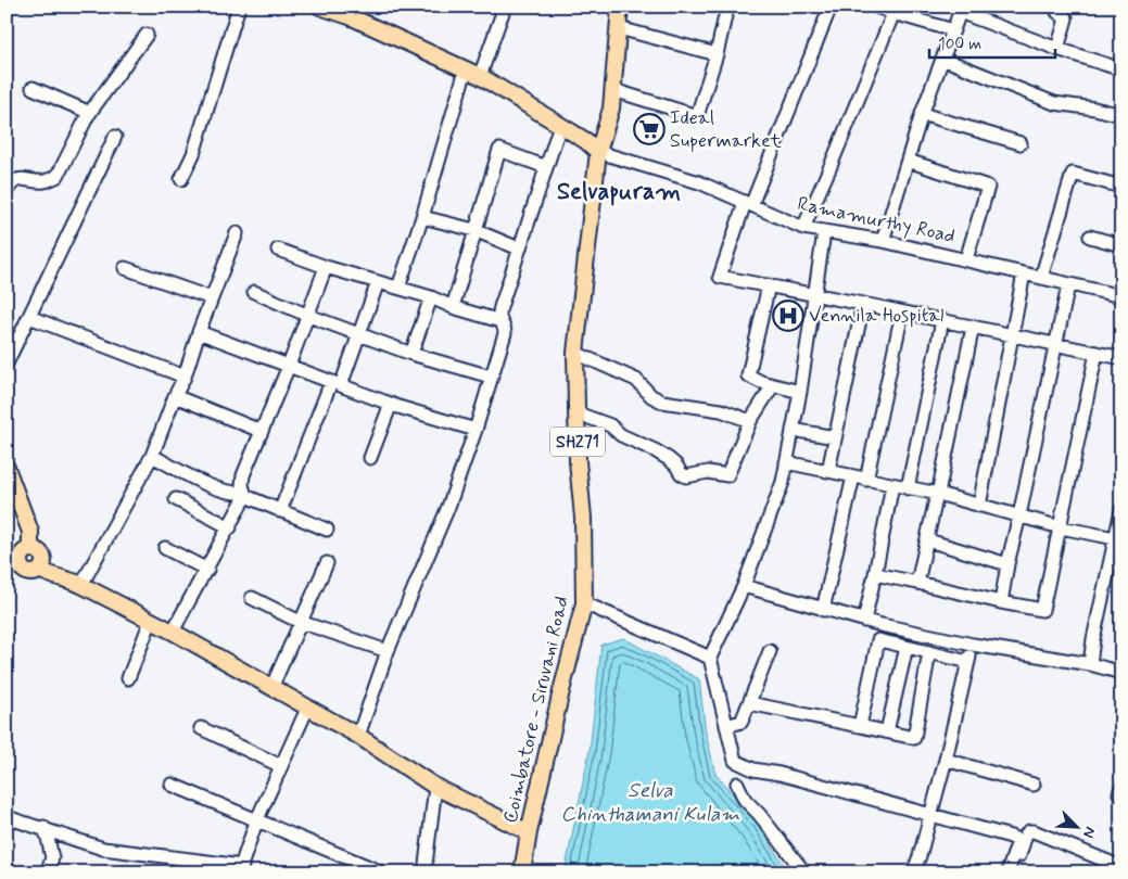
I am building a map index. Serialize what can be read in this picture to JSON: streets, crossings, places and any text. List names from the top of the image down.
{
  "streets": {
    "main road": ["SH271", "Coimbatore - Siruvani Road"],
    "street": ["Ramamurthy Road"]
  },
  "crossings": [
    ["Ramamurthy Road", "Coimbatore - Siruvani Road"]
  ],
  "districts": ["Selvapuram"],
  "water": ["Selva Chinthamani Kulam"],
  "places": {
    "supermarket": ["Ideal Supermarket"],
    "hospital": ["Vennila Hospital"]
  },
  "scale_bar": "100 m",
  "north": "bottom right"
}
